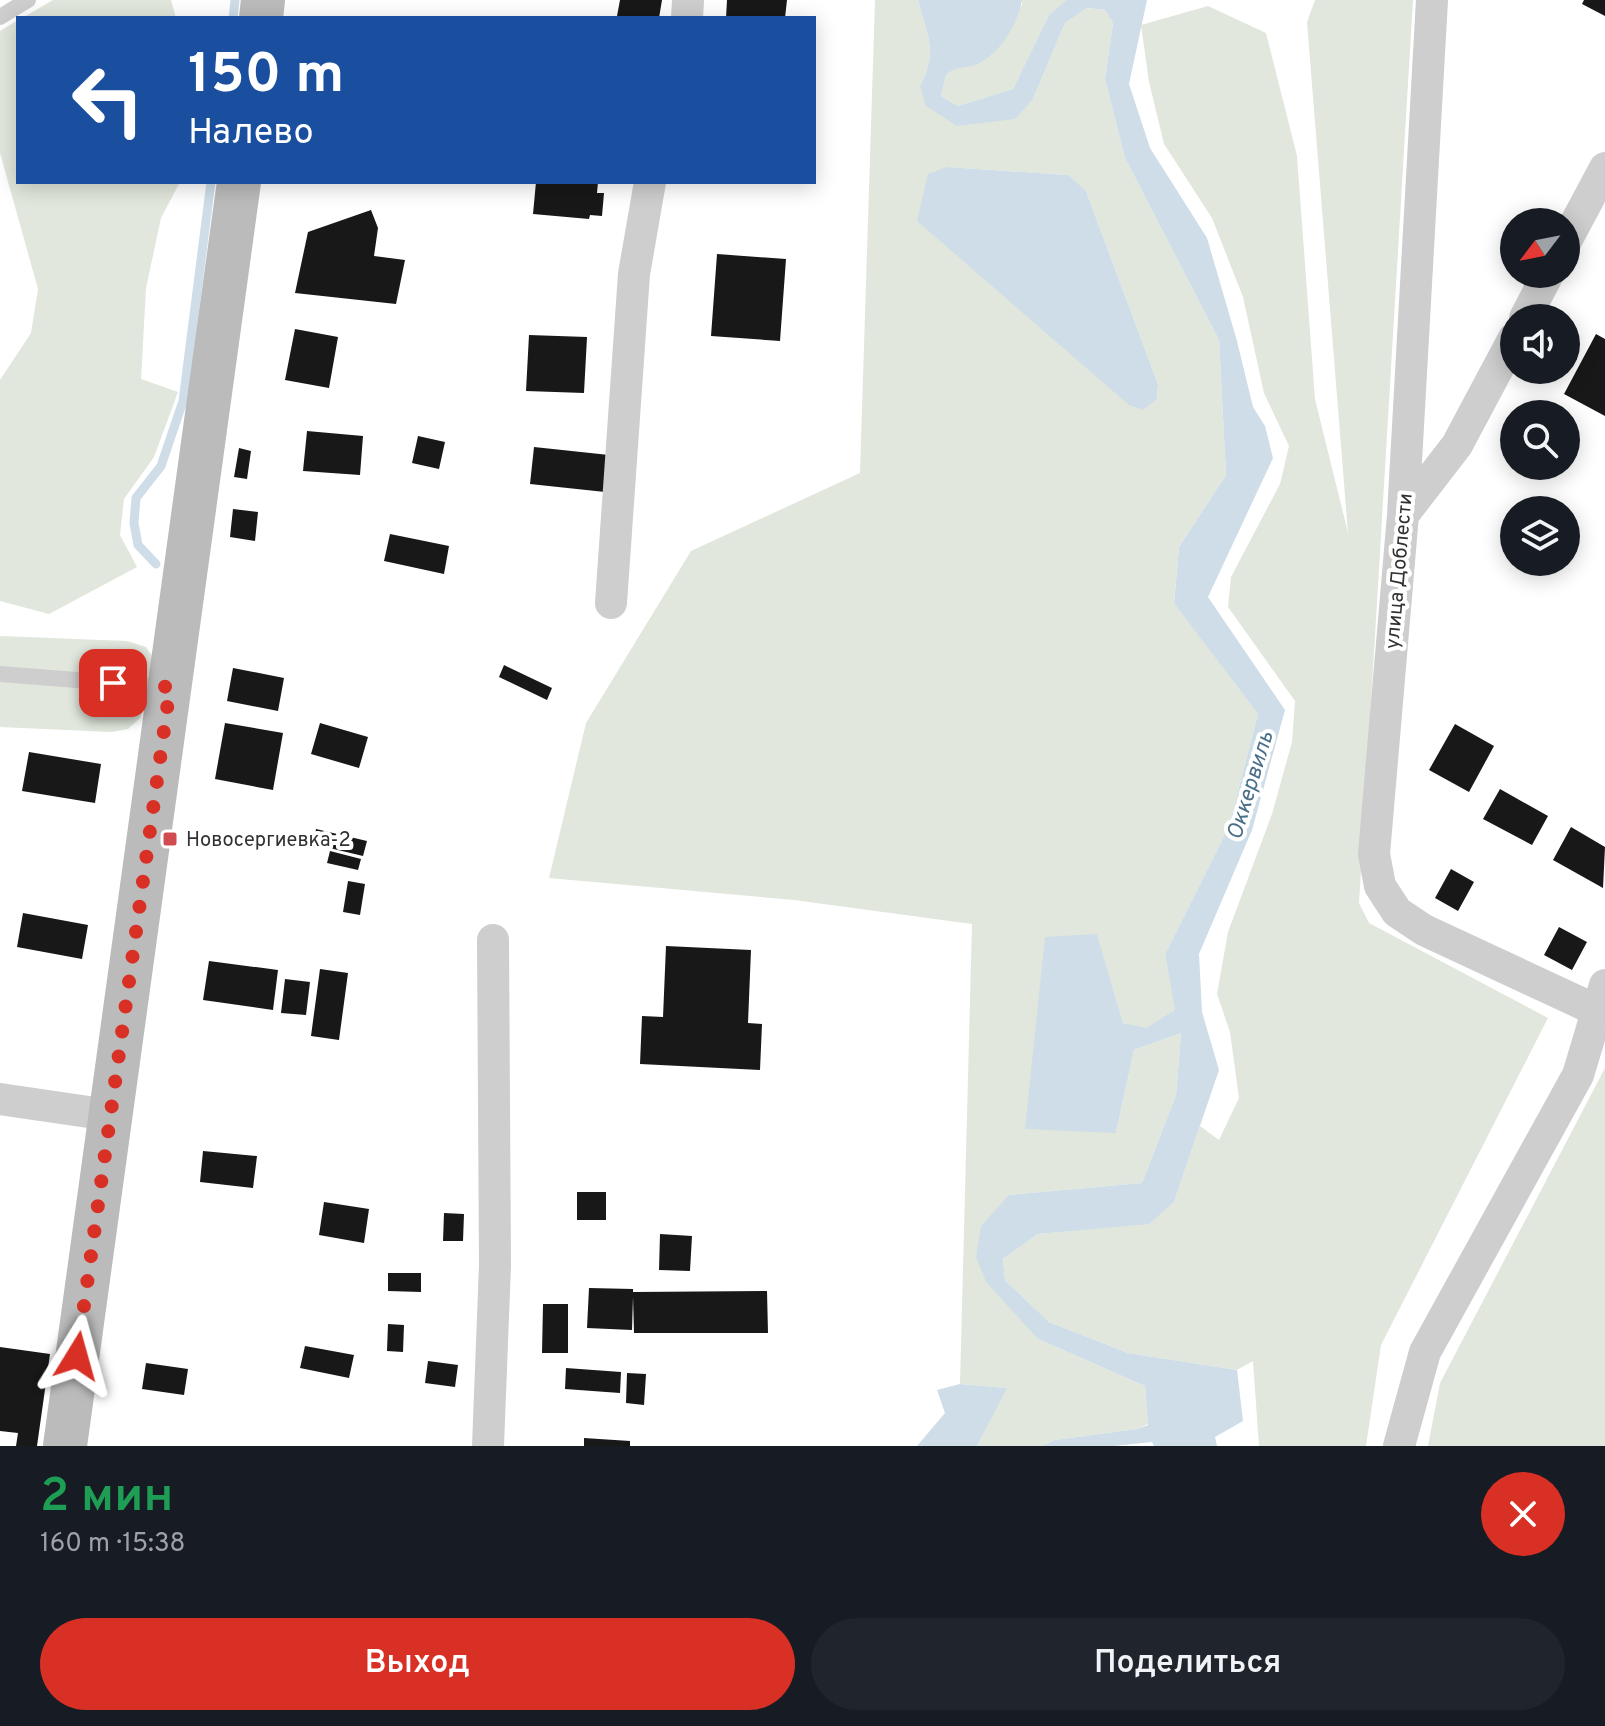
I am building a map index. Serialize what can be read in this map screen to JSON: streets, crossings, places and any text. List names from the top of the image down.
{
  "streets": {
    "street": ["улица Доблести"]
  },
  "water": ["Оккервиль"],
  "places": {
    "transit": ["Новосергиевка-2"]
  },
  "north": "bottom left",
  "page": {
    "turn": ["150 m", "Налево"],
    "heading": ["2 мин", "160 m · 15:38"],
    "buttons": ["Выход", "Поделиться"]
  }
}
